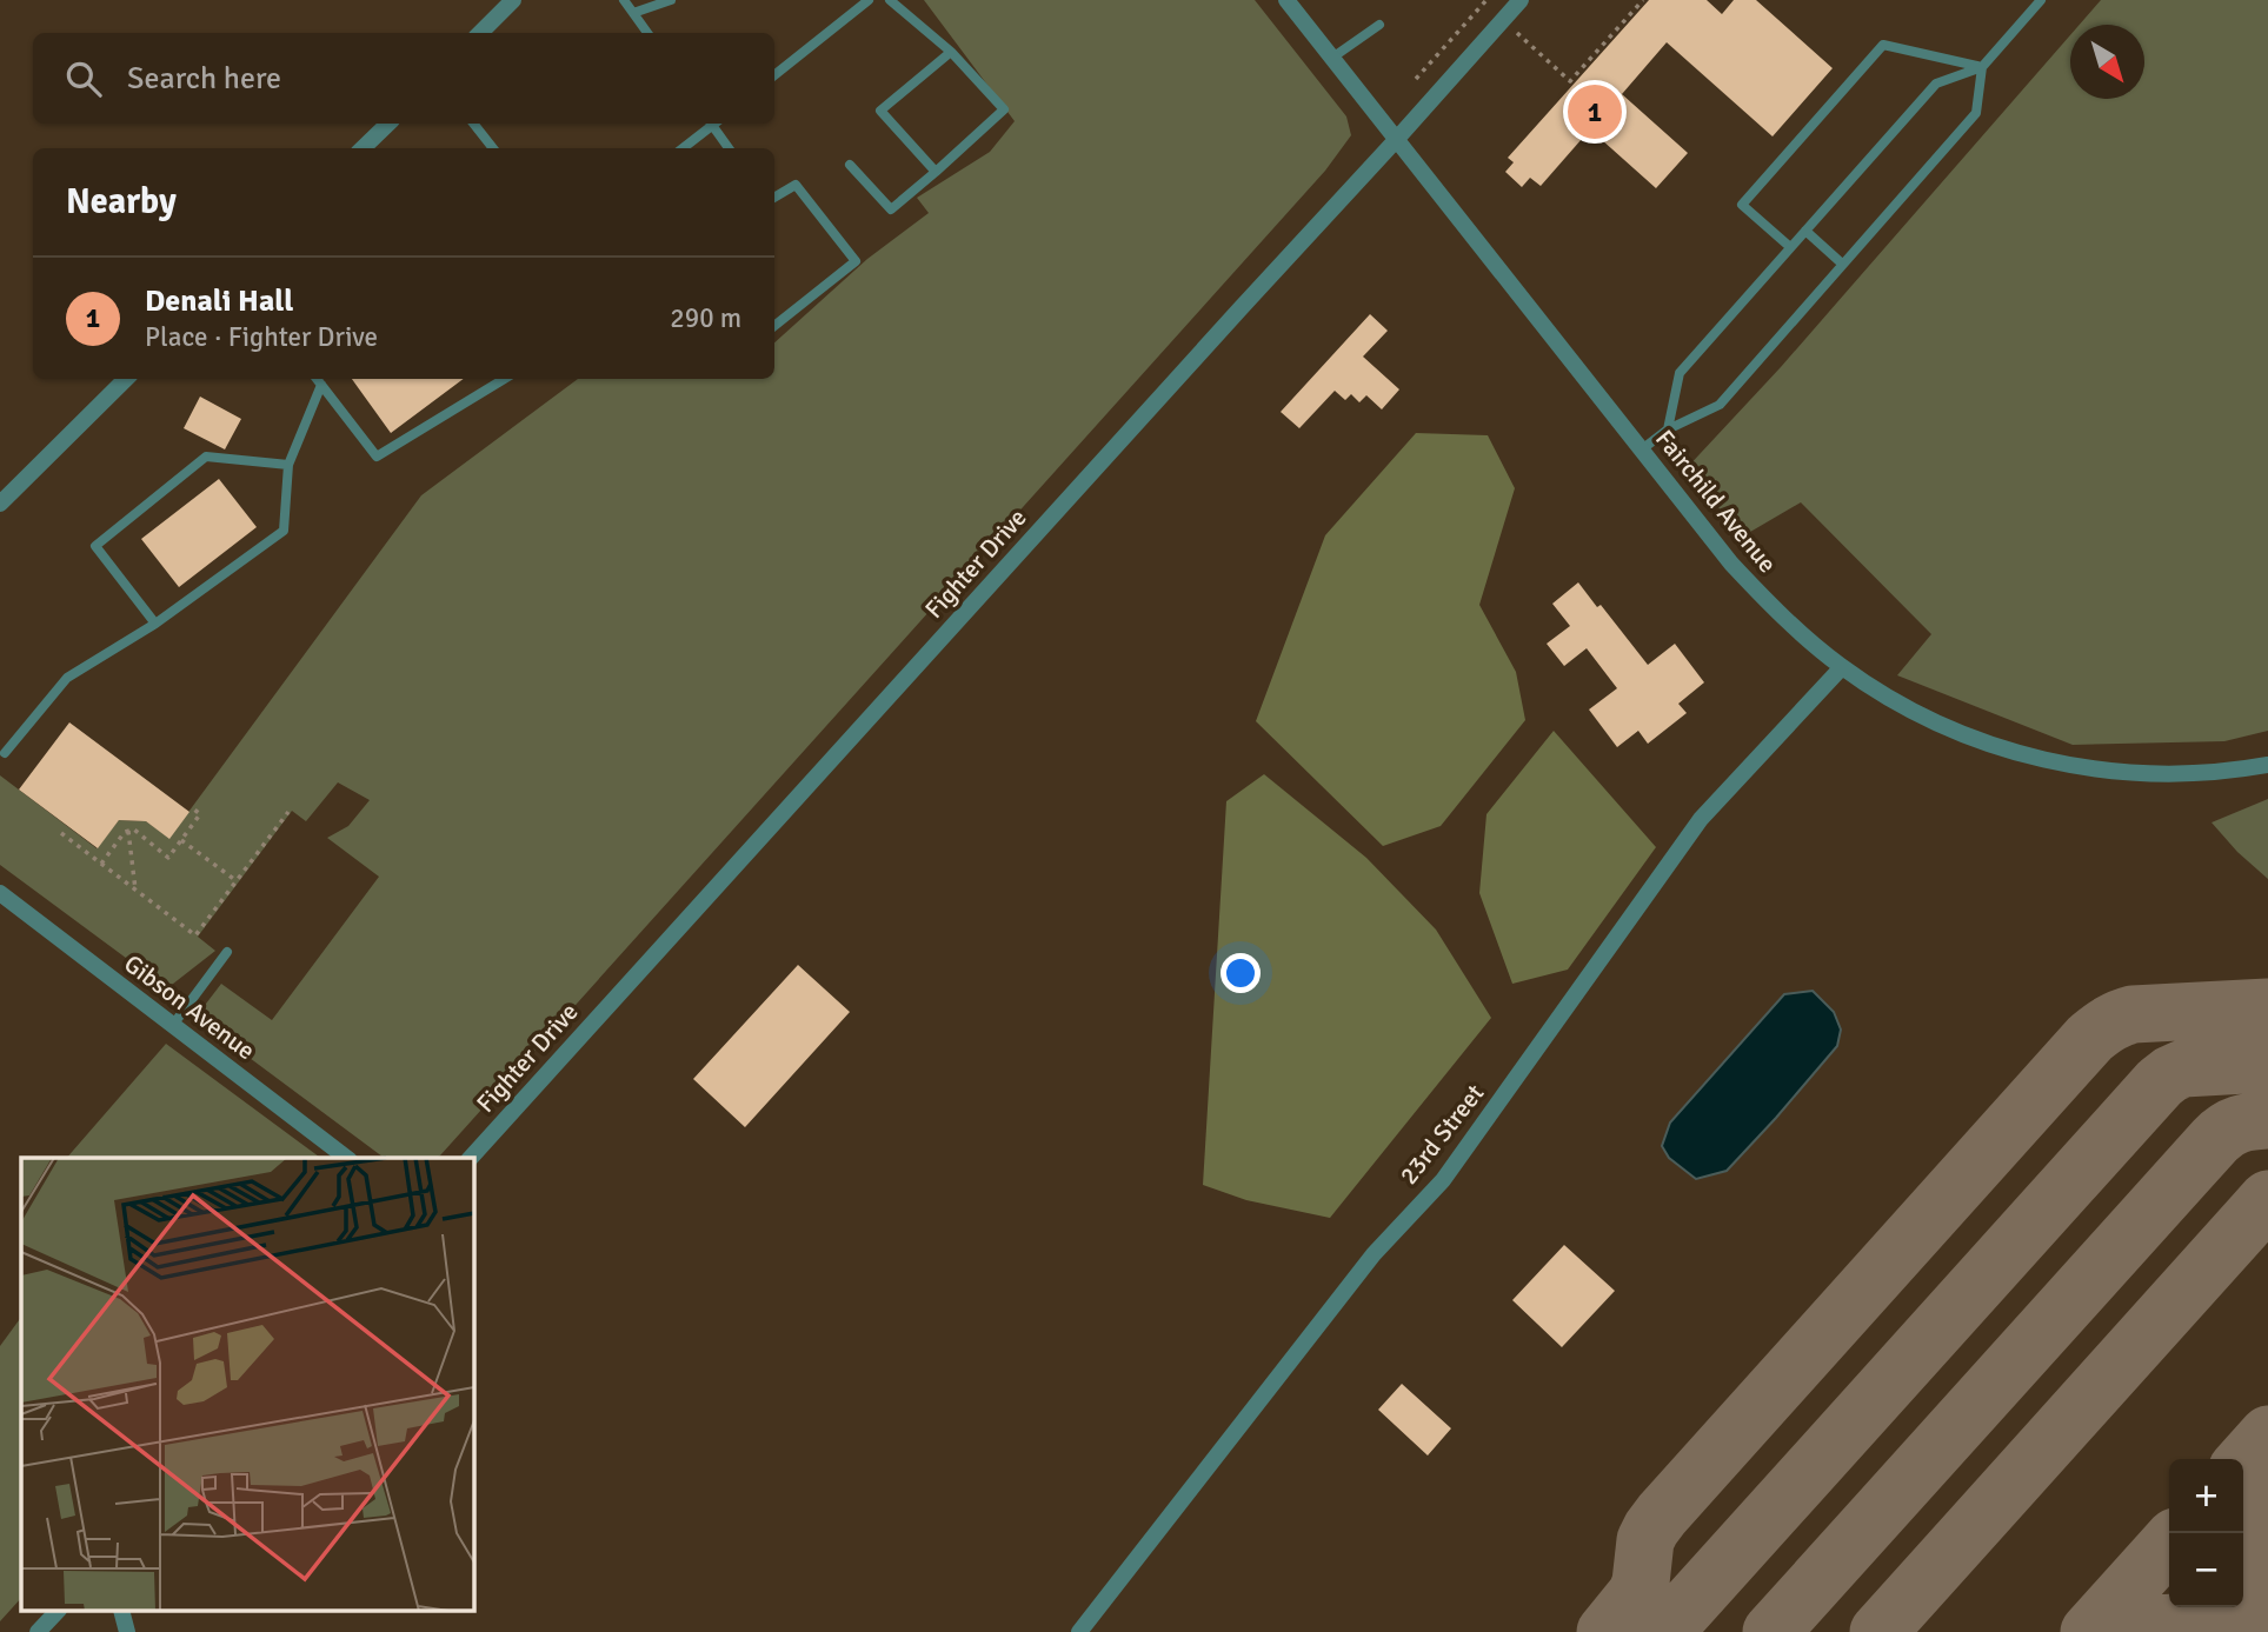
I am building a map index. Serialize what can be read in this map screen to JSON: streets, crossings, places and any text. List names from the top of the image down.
{
  "streets": {
    "street": [
      "Fairchild Avenue",
      "Fighter Drive",
      "Gibson Avenue",
      "23rd Street"
    ]
  },
  "crossings": [
    ["Fairchild Avenue", "Fighter Drive"],
    ["Fairchild Avenue", "23rd Street"]
  ],
  "north": "bottom right",
  "page": {
    "search": "Search here",
    "pins": "1",
    "heading": "Nearby",
    "list": [
      {
        "mark": "1",
        "name": "Denali Hall",
        "note": "Place · Fighter Drive",
        "value": "290 m"
      }
    ],
    "map_buttons": ["+", "−"]
  }
}
